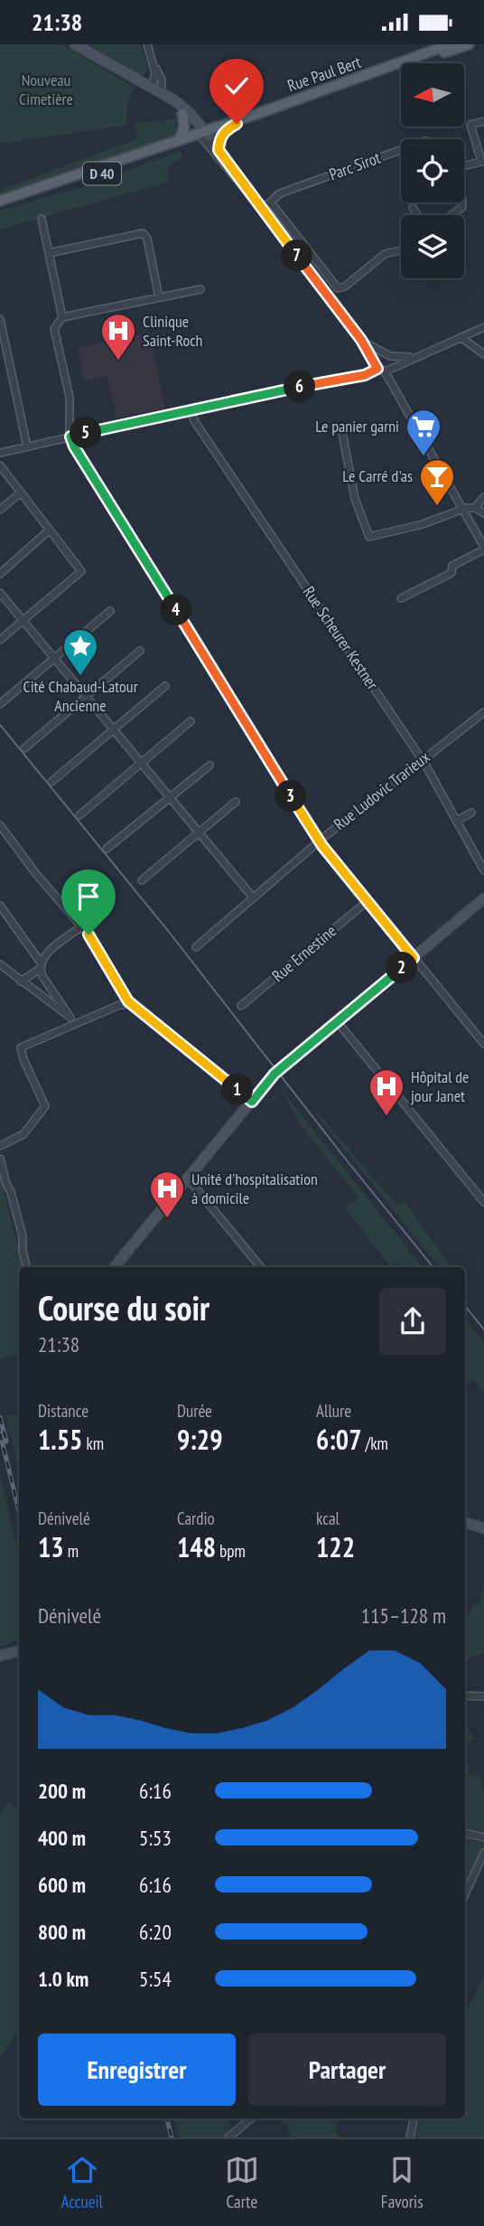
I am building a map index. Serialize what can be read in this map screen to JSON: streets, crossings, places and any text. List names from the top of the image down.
{
  "streets": {
    "main road": ["Rue Paul Bert", "D 40"],
    "street": [
      "Parc Sirot",
      "Rue Scheurer Kestner",
      "Rue Ludovic Trarieux",
      "Rue Ernestine"
    ]
  },
  "crossings": [
    ["Rue Paul Bert", "D 40"],
    ["Rue Scheurer Kestner", "Rue Ludovic Trarieux"]
  ],
  "parks": ["Nouveau Cimetière"],
  "places": {
    "hospital": ["Clinique Saint-Roch", "Hôpital de jour Janet", "Unité d'hospitalisation à domicile"],
    "supermarket": ["Le panier garni"],
    "bar": ["Le Carré d'as"],
    "place": ["Cité Chabaud-Latour Ancienne"]
  },
  "north": "left",
  "page": {
    "status": "21:38",
    "pins": [
      "7",
      "6",
      "5",
      "4",
      "3",
      "2",
      "1"
    ],
    "heading": ["Course du soir", "21:38"],
    "stats": [
      ["Distance", "1.55 km"],
      ["Durée", "9:29"],
      ["Allure", "6:07 /km"],
      ["Dénivelé", "13 m"],
      ["Cardio", "148 bpm"],
      ["kcal", "122"]
    ],
    "chart": ["Dénivelé", "115–128 m"],
    "list": [
      {
        "name": "200 m",
        "note": "6:16"
      },
      {
        "name": "400 m",
        "note": "5:53"
      },
      {
        "name": "600 m",
        "note": "6:16"
      },
      {
        "name": "800 m",
        "note": "6:20"
      },
      {
        "name": "1.0 km",
        "note": "5:54"
      }
    ],
    "buttons": ["Enregistrer", "Partager"],
    "tabs": ["Accueil", "Carte", "Favoris"]
  }
}
